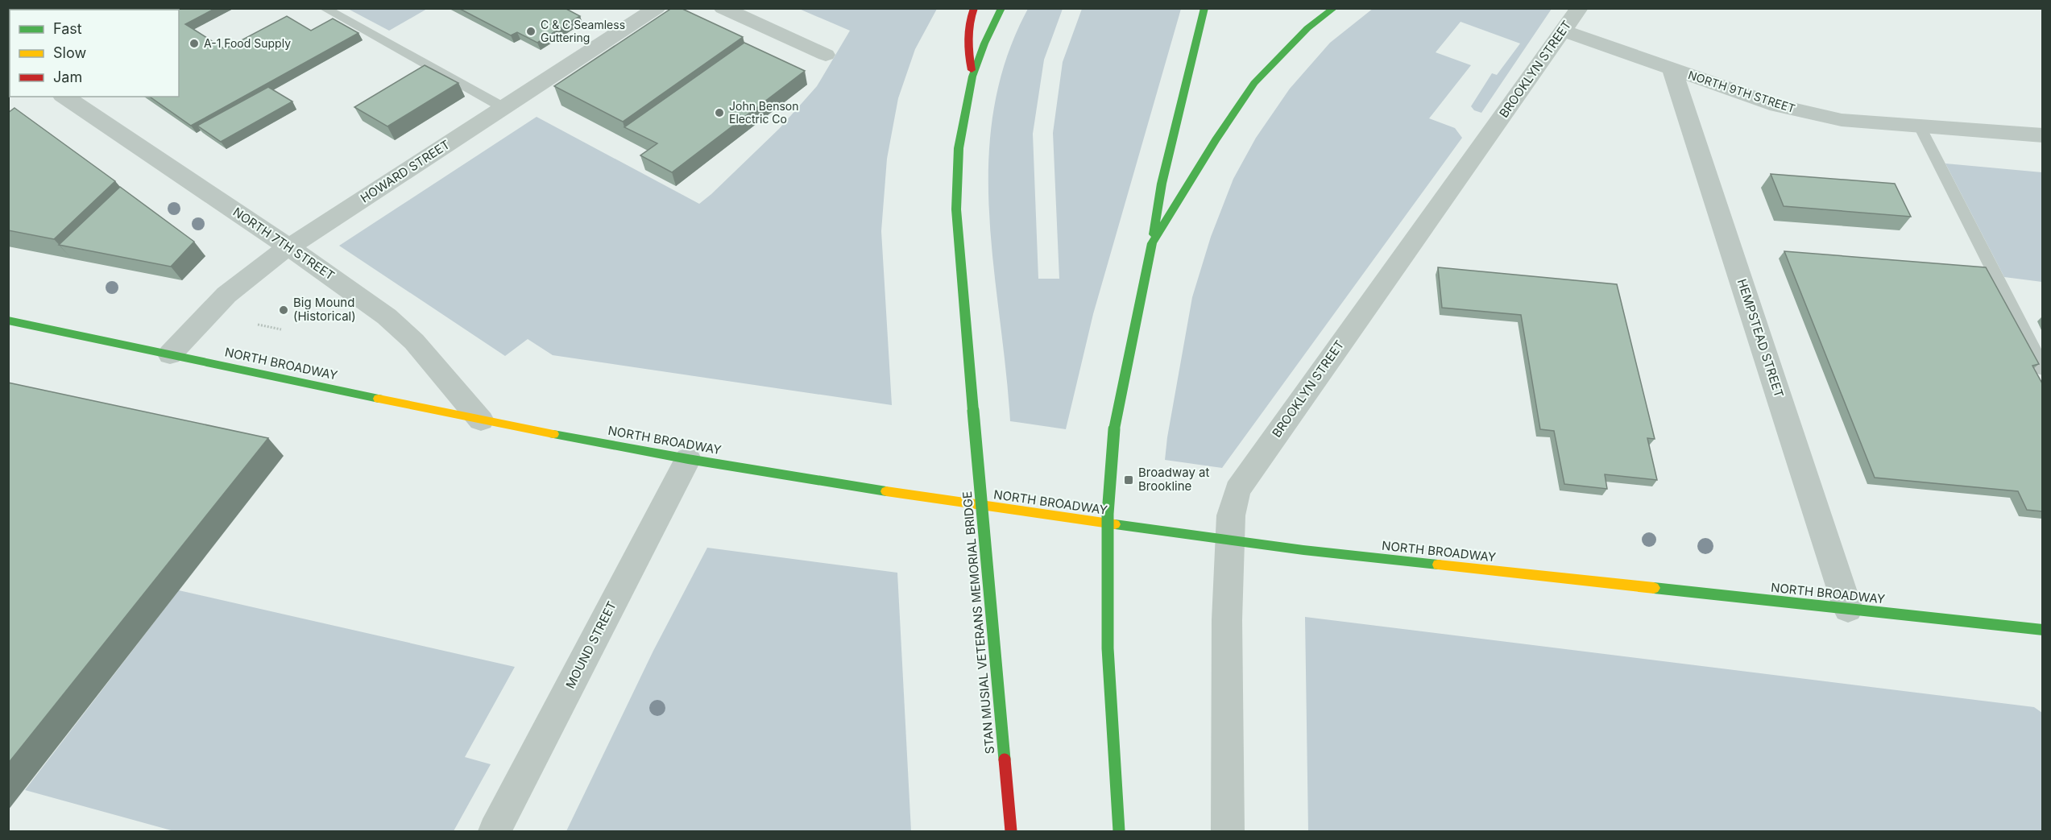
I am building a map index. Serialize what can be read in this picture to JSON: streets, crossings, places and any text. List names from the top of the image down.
{
  "streets": {
    "main road": ["NORTH BROADWAY", "STAN MUSIAL VETERANS MEMORIAL BRIDGE"],
    "street": [
      "BROOKLYN STREET",
      "NORTH 9TH STREET",
      "HOWARD STREET",
      "NORTH 7TH STREET",
      "HEMPSTEAD STREET",
      "MOUND STREET"
    ]
  },
  "crossings": [
    ["BROOKLYN STREET", "NORTH 9TH STREET"],
    ["BROOKLYN STREET", "NORTH BROADWAY"],
    ["NORTH 9TH STREET", "HEMPSTEAD STREET"],
    ["HOWARD STREET", "NORTH 7TH STREET"],
    ["HOWARD STREET", "NORTH BROADWAY"],
    ["NORTH 7TH STREET", "NORTH BROADWAY"],
    ["HEMPSTEAD STREET", "NORTH BROADWAY"],
    ["NORTH BROADWAY", "MOUND STREET"]
  ],
  "places": {
    "other": [
      "C & C Seamless Guttering",
      "A-1 Food Supply",
      "John Benson Electric Co",
      "Big Mound (Historical)"
    ],
    "transit": ["Broadway at Brookline"]
  },
  "legend": ["Fast", "Slow", "Jam"]
}
